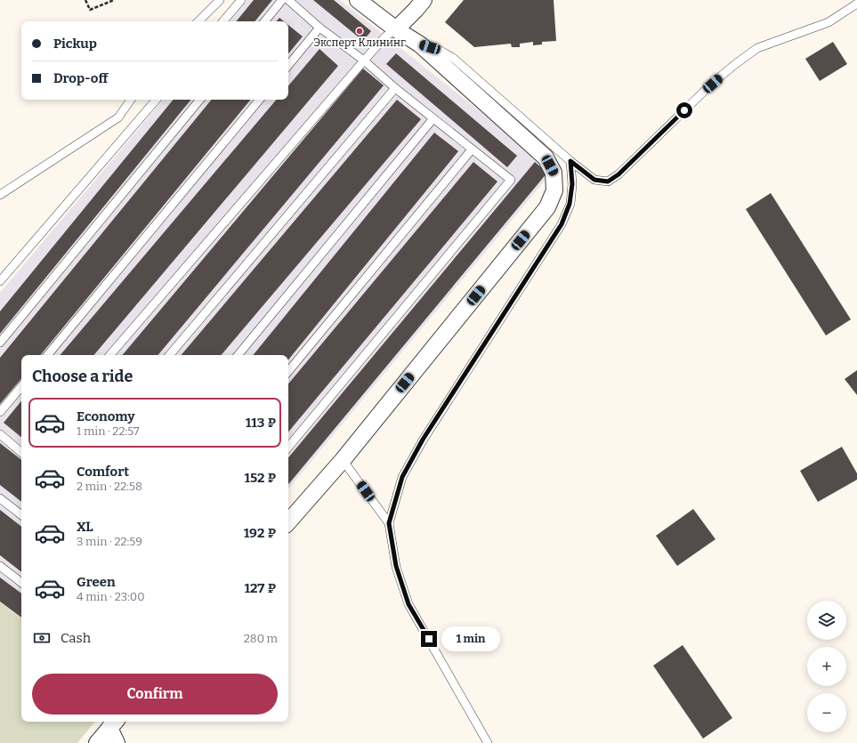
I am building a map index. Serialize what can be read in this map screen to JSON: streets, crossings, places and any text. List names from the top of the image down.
{
  "places": ["Эксперт Клининг"],
  "page": {
    "banner": ["Pickup", "Drop-off"],
    "heading": "Choose a ride",
    "list": [
      {
        "name": "Economy",
        "note": "1 min · 22:57",
        "value": "113 ₽"
      },
      {
        "name": "Comfort",
        "note": "2 min · 22:58",
        "value": "152 ₽"
      },
      {
        "name": "XL",
        "note": "3 min · 22:59",
        "value": "192 ₽"
      },
      {
        "name": "Green",
        "note": "4 min · 23:00",
        "value": "127 ₽"
      }
    ],
    "map_buttons": ["+", "−"],
    "pay": ["Cash", "280 m"],
    "bubble": "1 min",
    "buttons": "Confirm"
  }
}
